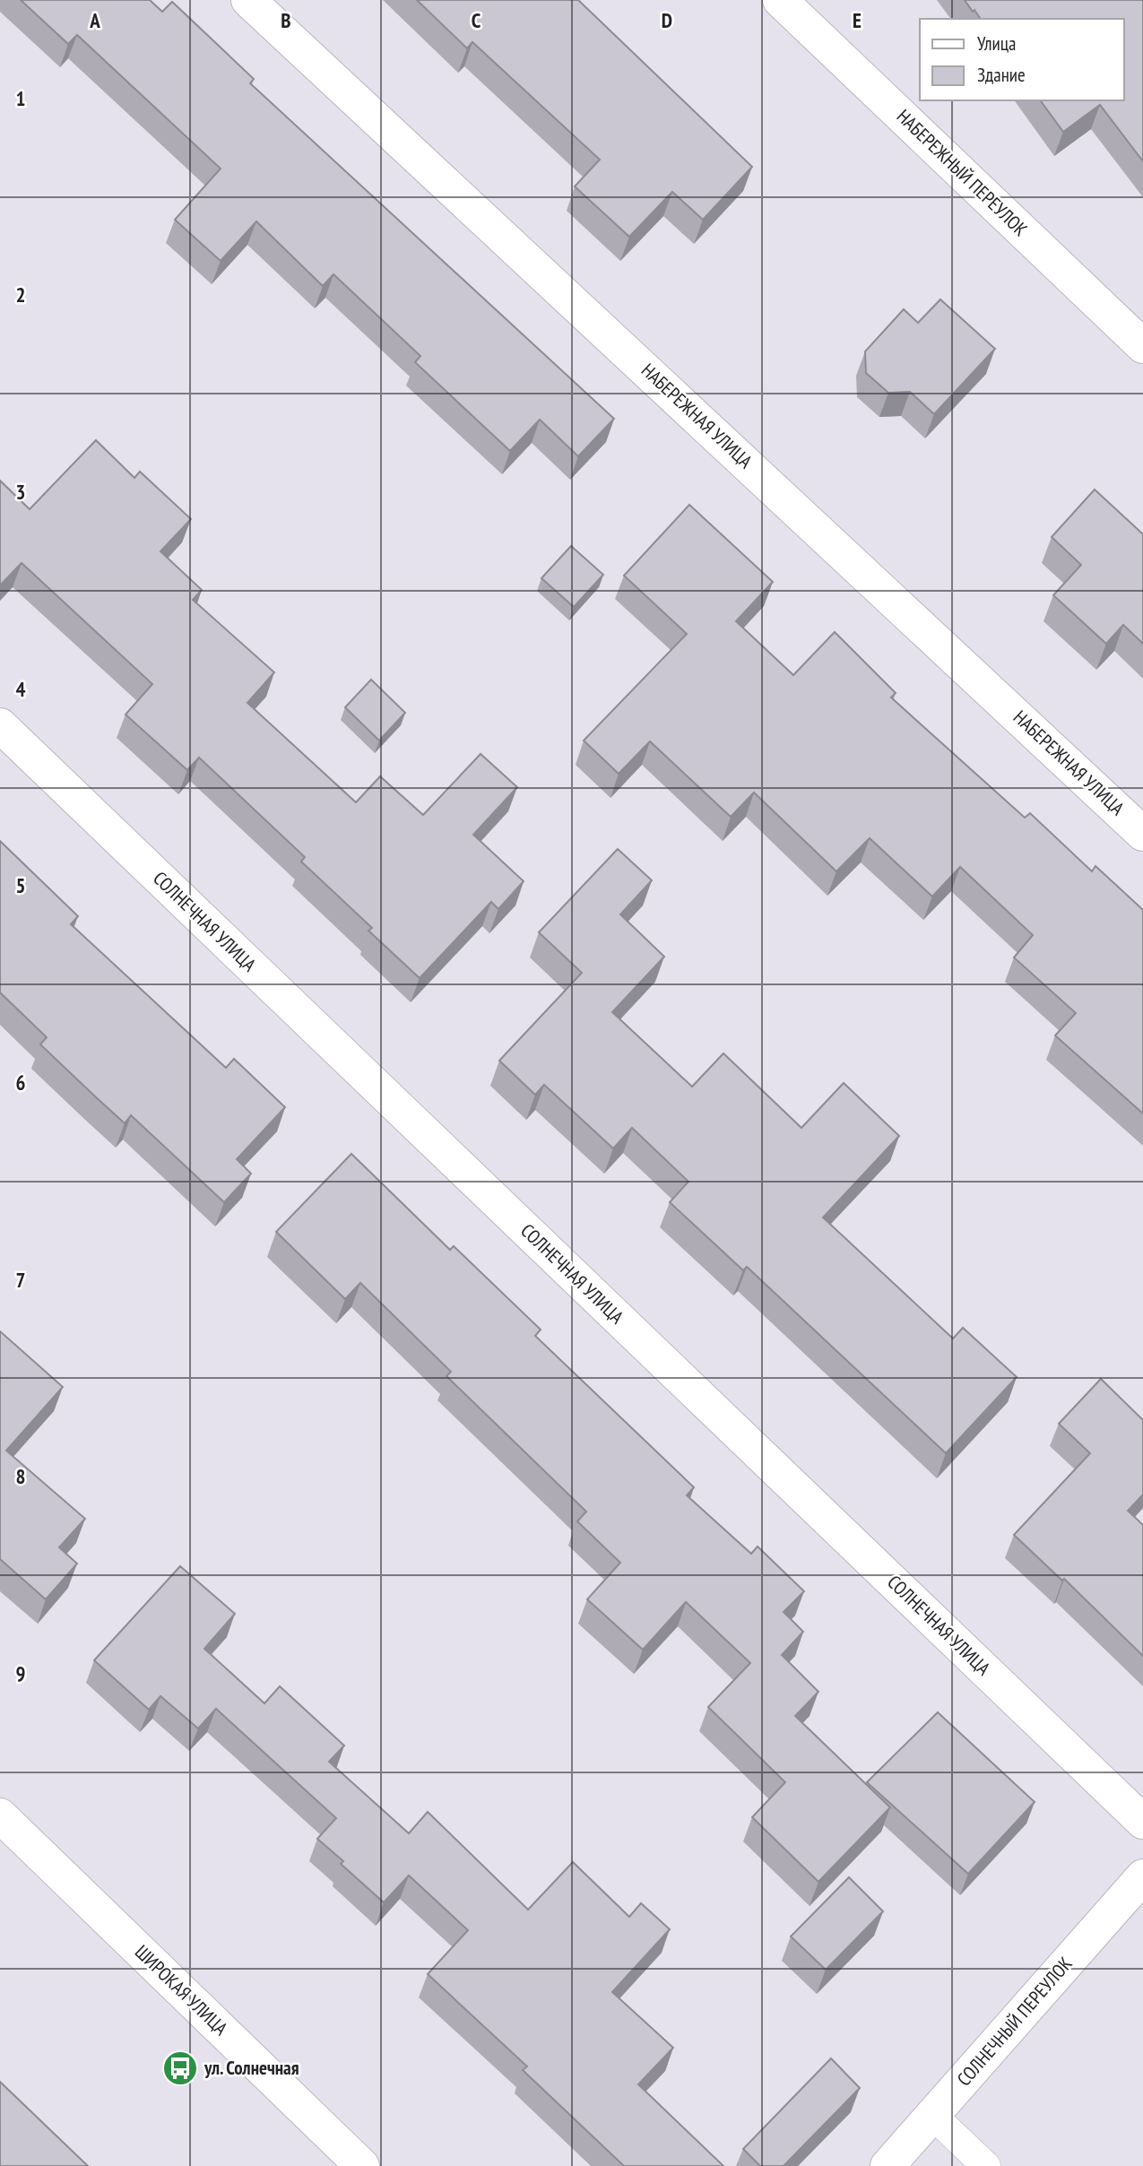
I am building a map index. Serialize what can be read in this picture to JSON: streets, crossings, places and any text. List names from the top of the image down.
{
  "streets": {
    "street": [
      "НАБЕРЕЖНЫЙ ПЕРЕУЛОК",
      "НАБЕРЕЖНАЯ УЛИЦА",
      "СОЛНЕЧНАЯ УЛИЦА",
      "ШИРОКАЯ УЛИЦА",
      "СОЛНЕЧНЫЙ ПЕРЕУЛОК"
    ]
  },
  "places": {
    "bus stop": ["ул. Солнечная"]
  },
  "legend": ["Улица", "Здание"],
  "grid": {
    "columns": [
      "A",
      "B",
      "C",
      "D",
      "E"
    ],
    "rows": [
      "1",
      "2",
      "3",
      "4",
      "5",
      "6",
      "7",
      "8",
      "9"
    ]
  }
}
